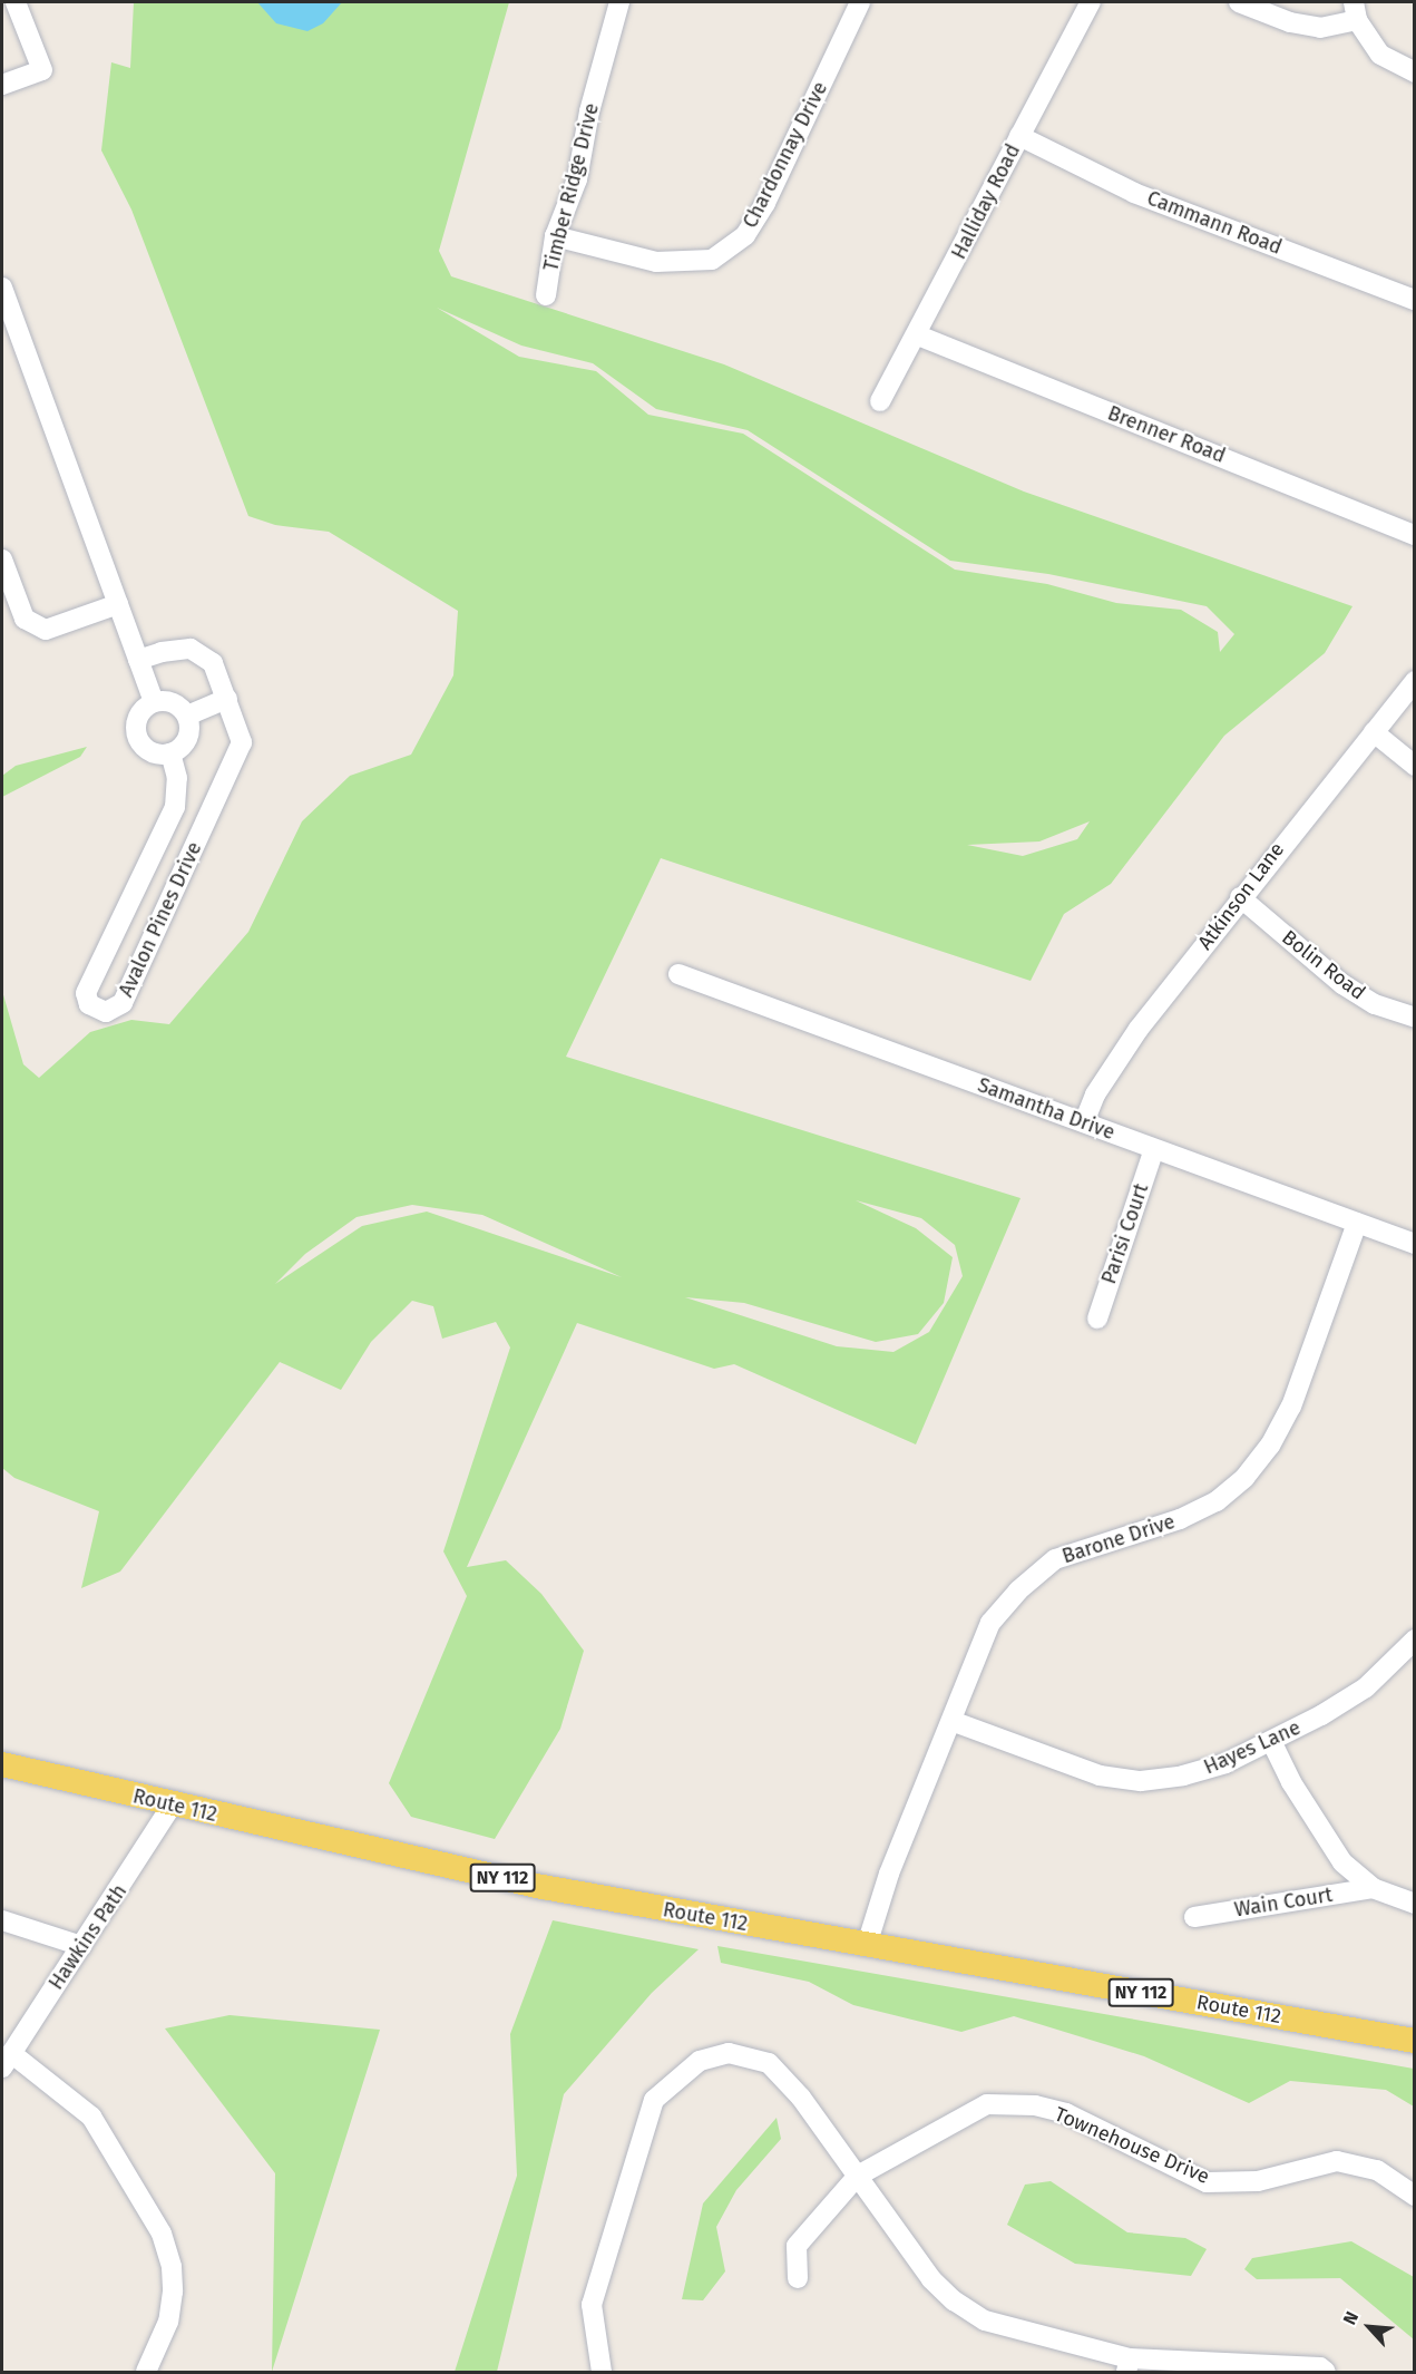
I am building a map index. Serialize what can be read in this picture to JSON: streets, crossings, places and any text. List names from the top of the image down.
{
  "streets": {
    "main road": ["Route 112", "NY 112"],
    "street": [
      "Chardonnay Drive",
      "Timber Ridge Drive",
      "Halliday Road",
      "Cammann Road",
      "Brenner Road",
      "Atkinson Lane",
      "Avalon Pines Drive",
      "Bolin Road",
      "Samantha Drive",
      "Parisi Court",
      "Barone Drive",
      "Hayes Lane",
      "Wain Court",
      "Hawkins Path",
      "Townehouse Drive"
    ]
  },
  "crossings": [
    ["Chardonnay Drive", "Timber Ridge Drive"],
    ["Halliday Road", "Cammann Road"],
    ["Halliday Road", "Brenner Road"],
    ["Atkinson Lane", "Bolin Road"],
    ["Atkinson Lane", "Samantha Drive"],
    ["Samantha Drive", "Parisi Court"],
    ["Samantha Drive", "Barone Drive"],
    ["Barone Drive", "Hayes Lane"],
    ["Barone Drive", "Route 112"],
    ["Route 112", "Hawkins Path"]
  ],
  "north": "top left"
}
